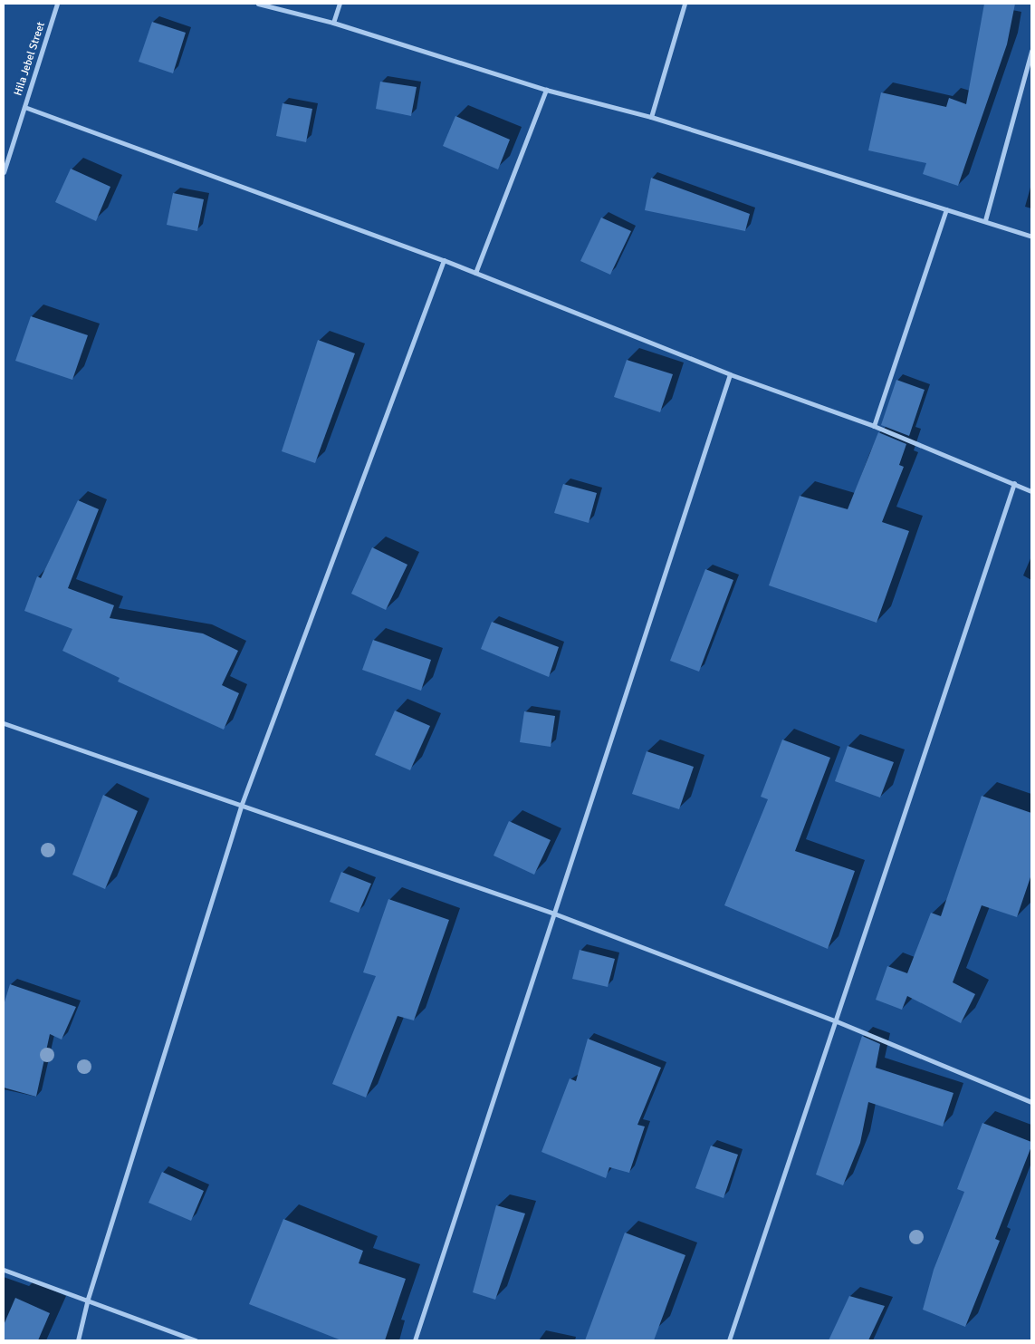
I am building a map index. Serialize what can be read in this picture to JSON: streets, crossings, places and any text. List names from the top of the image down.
{
  "streets": {
    "street": ["Hila Jebel Street"]
  }
}
